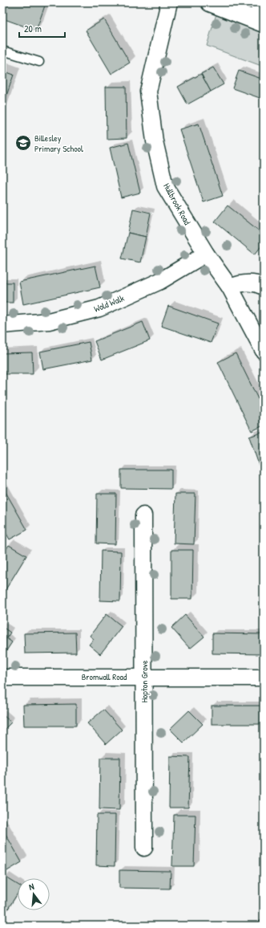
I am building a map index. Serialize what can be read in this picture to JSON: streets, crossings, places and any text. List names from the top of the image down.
{
  "streets": {
    "street": [
      "Hullbrook Road",
      "Wold Walk",
      "Bromwall Road",
      "Hopton Grove"
    ]
  },
  "crossings": [
    ["Hullbrook Road", "Wold Walk"],
    ["Bromwall Road", "Hopton Grove"]
  ],
  "places": {
    "school or university": ["Billesley Primary School"]
  },
  "scale_bar": "20 m",
  "north": "top"
}
